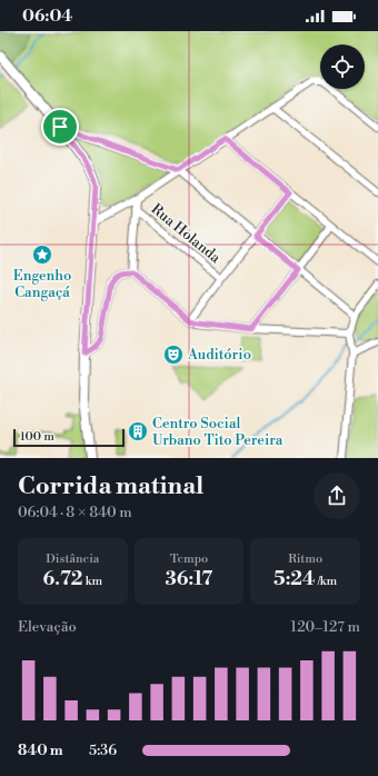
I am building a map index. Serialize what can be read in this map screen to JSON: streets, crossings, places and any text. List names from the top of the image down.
{
  "streets": {
    "street": ["Rua Holanda"]
  },
  "places": {
    "place": ["Engenho Cangaçá"],
    "theatre": ["Auditório"],
    "building": ["Centro Social Urbano Tito Pereira"]
  },
  "scale_bar": "100 m",
  "page": {
    "status": "06:04",
    "scale": "100 m",
    "heading": ["Corrida matinal", "06:04 · 8 × 840 m"],
    "stats": [
      ["Distância", "6.72 km"],
      ["Tempo", "36:17"],
      ["Ritmo", "5:24 /km"]
    ],
    "chart": ["Elevação", "120–127 m"],
    "list": [
      {
        "name": "840 m",
        "note": "5:36"
      }
    ]
  }
}
